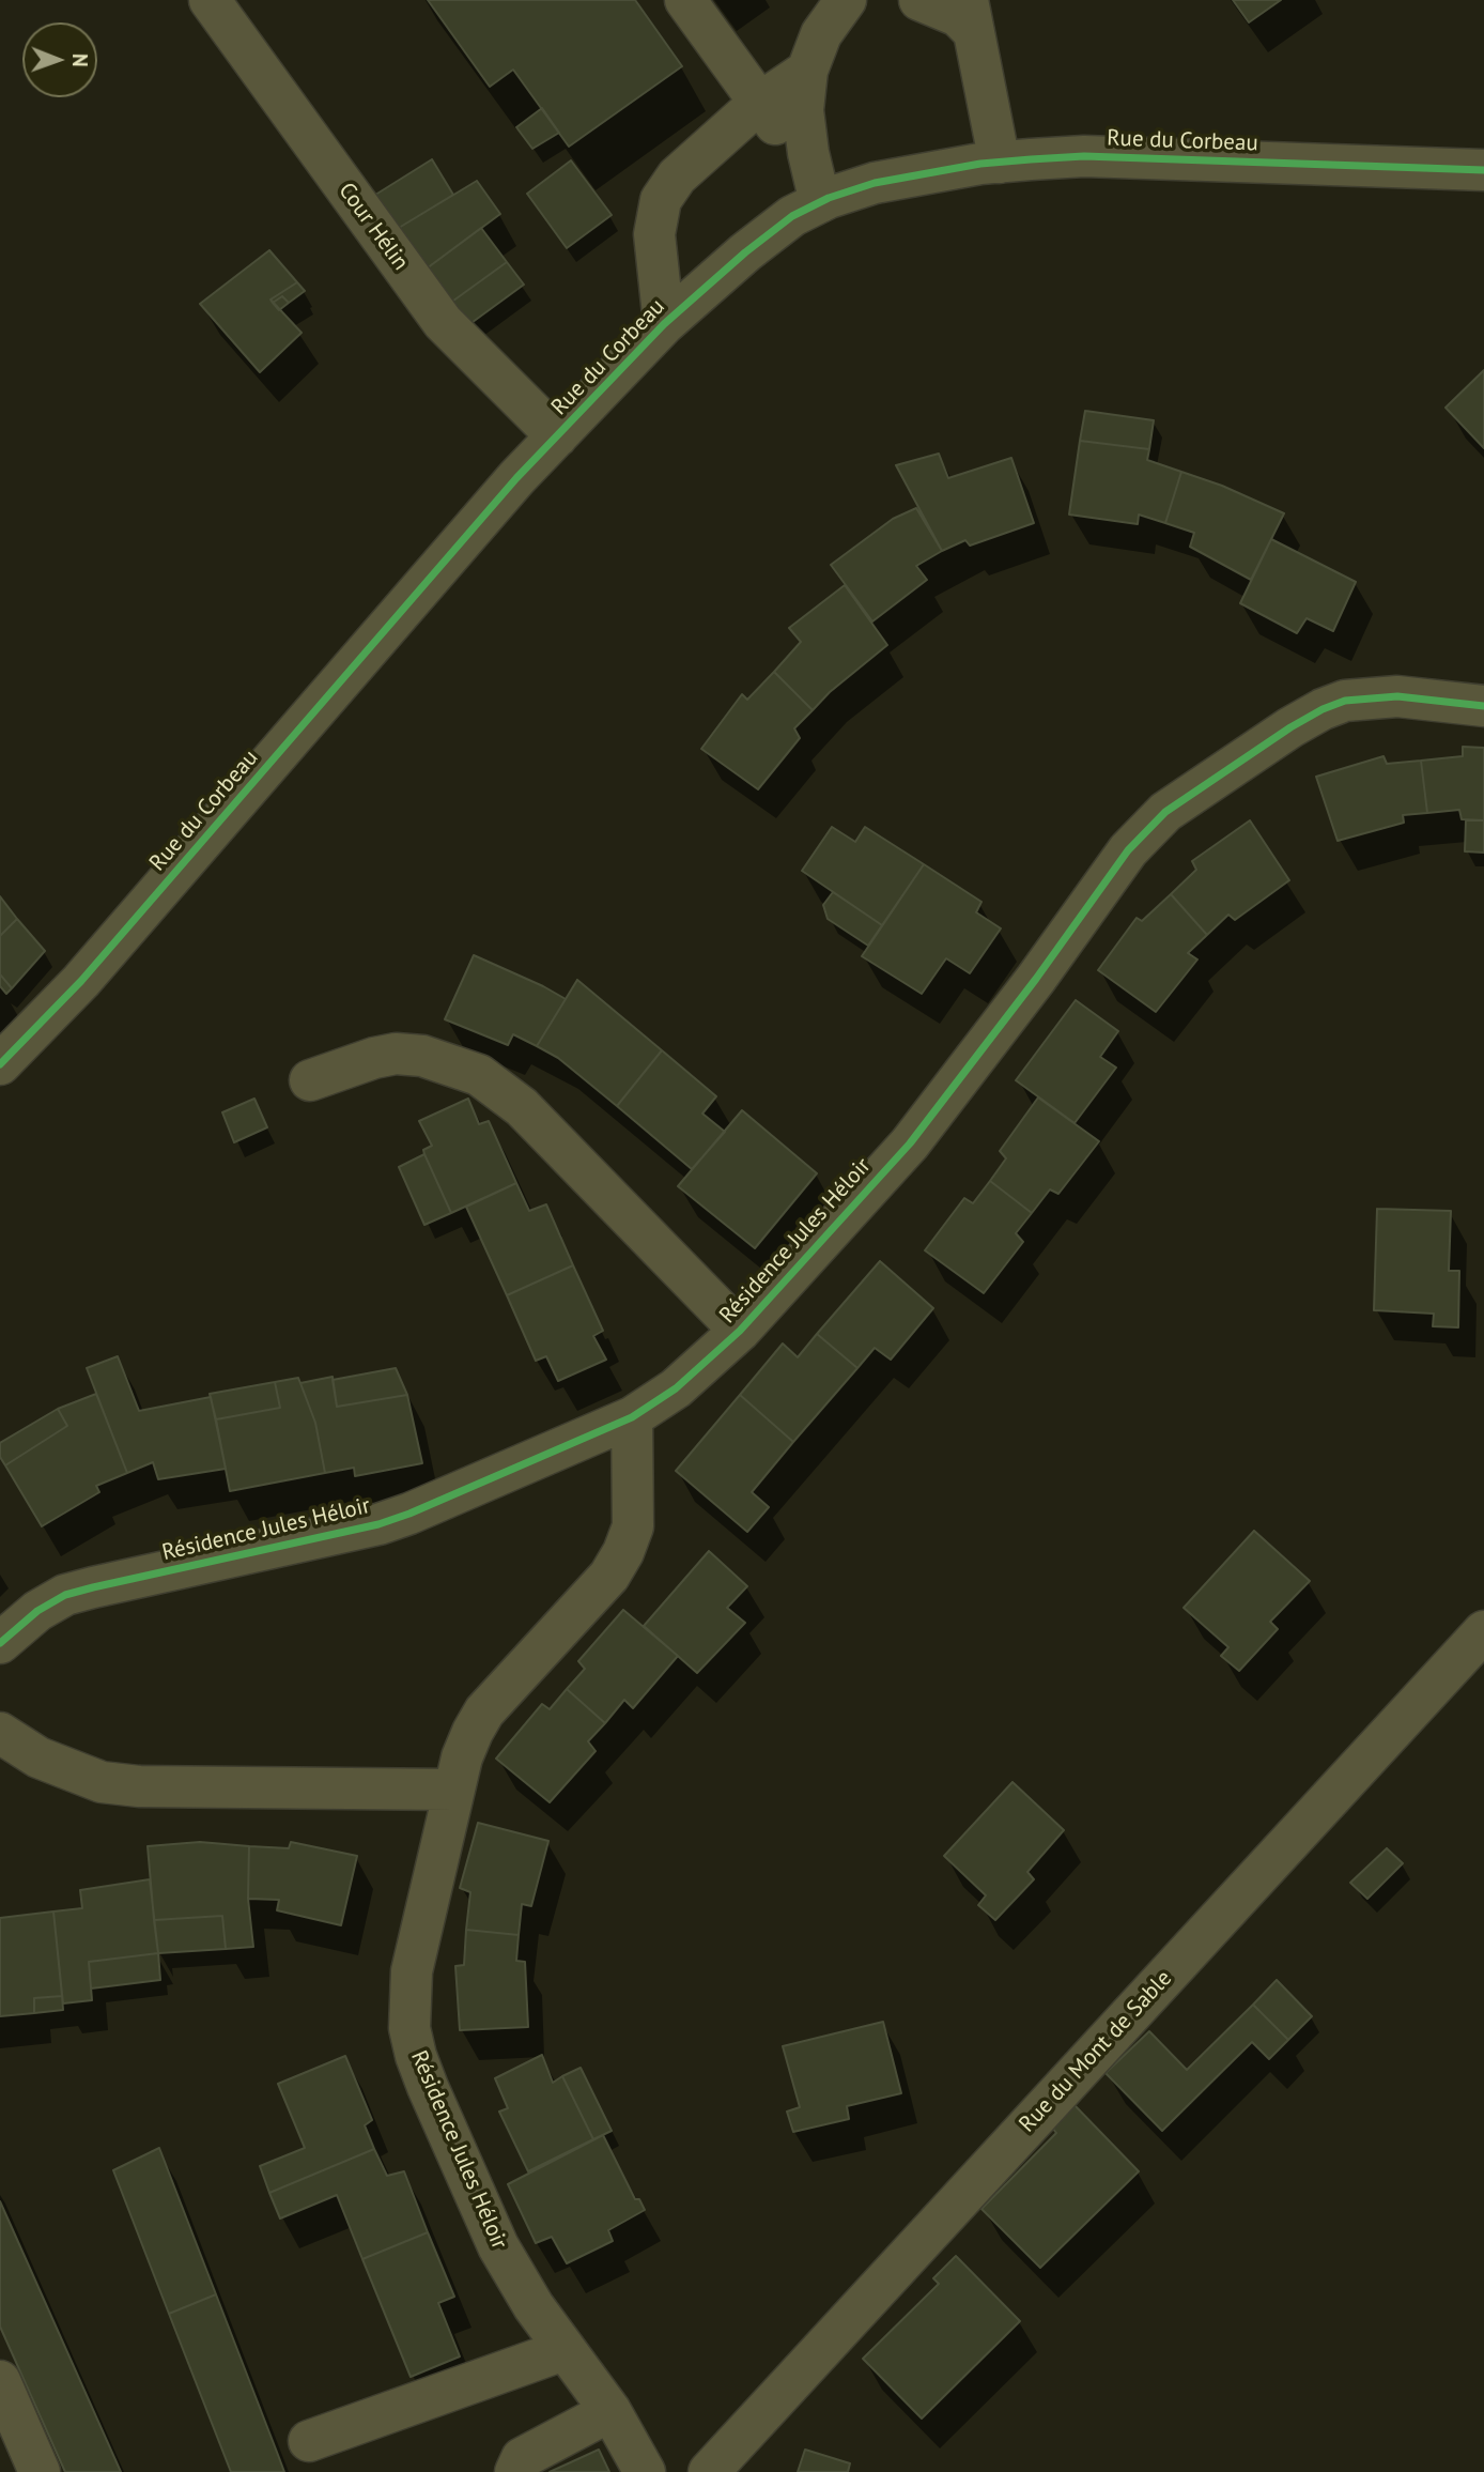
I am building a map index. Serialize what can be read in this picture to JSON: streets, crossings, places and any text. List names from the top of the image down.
{
  "streets": {
    "street": [
      "Rue du Corbeau",
      "Cour Hélin",
      "Résidence Jules Héloir",
      "Rue du Mont de Sable"
    ]
  },
  "crossings": [
    ["Rue du Corbeau", "Cour Hélin"]
  ],
  "north": "right"
}
